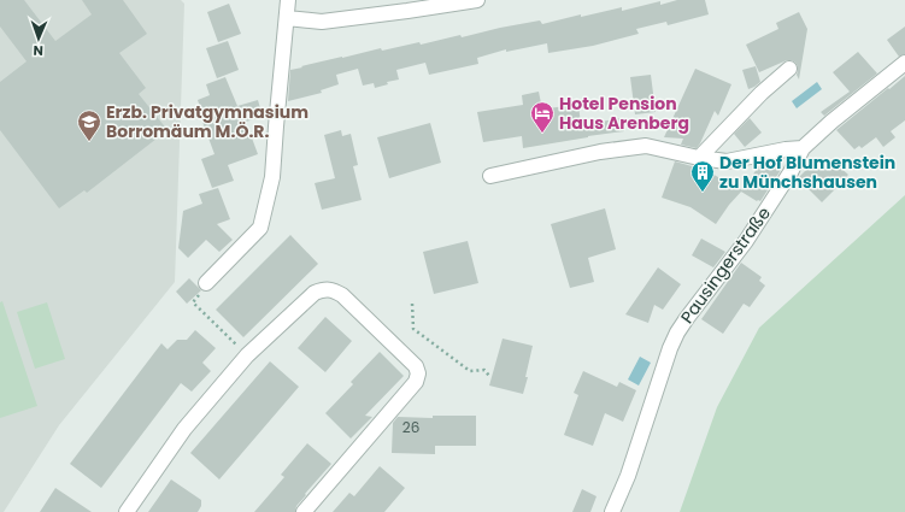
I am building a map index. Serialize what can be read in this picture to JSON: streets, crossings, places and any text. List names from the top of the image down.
{
  "streets": {
    "street": ["Pausingerstraße"]
  },
  "places": {
    "hotel": ["Hotel Pension Haus Arenberg"],
    "school or university": ["Erzb. Privatgymnasium Borromäum M.Ö.R."],
    "building": ["Der Hof Blumenstein zu Münchshausen"]
  },
  "house_numbers": ["26"],
  "north": "bottom"
}
